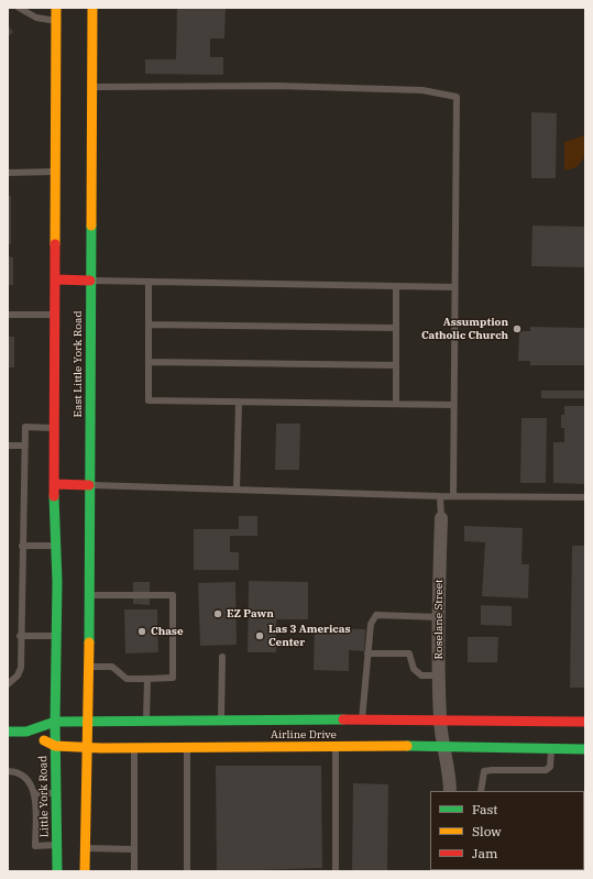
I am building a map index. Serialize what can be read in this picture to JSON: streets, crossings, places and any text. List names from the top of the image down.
{
  "streets": {
    "main road": ["East Little York Road", "Airline Drive", "Little York Road"],
    "street": ["Roselane Street"]
  },
  "crossings": [
    ["East Little York Road", "Airline Drive"],
    ["Roselane Street", "Airline Drive"],
    ["Airline Drive", "Little York Road"]
  ],
  "places": [
    "Assumption Catholic Church",
    "EZ Pawn",
    "Chase",
    "Las 3 Americas Center"
  ],
  "legend": ["Fast", "Slow", "Jam"]
}
